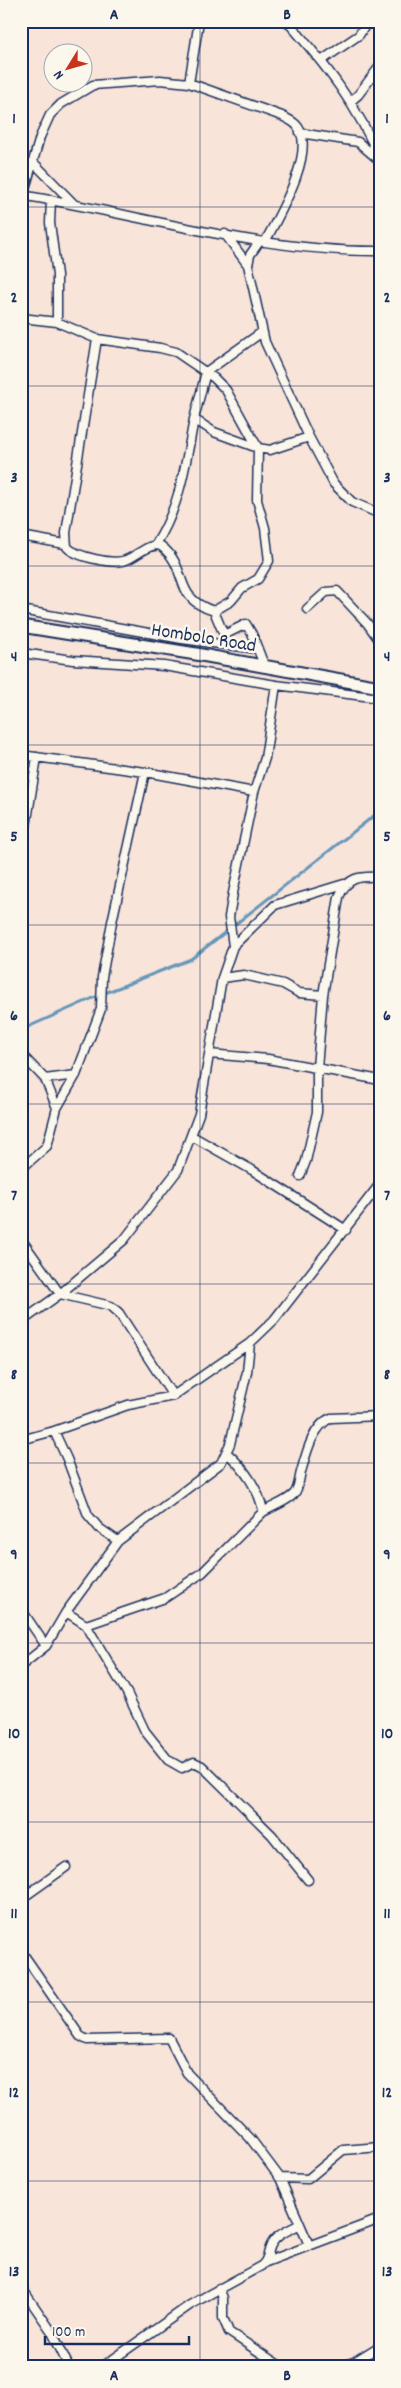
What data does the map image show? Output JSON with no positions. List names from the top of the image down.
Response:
{
  "streets": {
    "street": ["Hombolo Road"]
  },
  "scale_bar": "100 m",
  "north": "bottom left",
  "grid": {
    "columns": ["A", "B"],
    "rows": [
      "1",
      "2",
      "3",
      "4",
      "5",
      "6",
      "7",
      "8",
      "9",
      "10",
      "11",
      "12",
      "13"
    ]
  }
}
